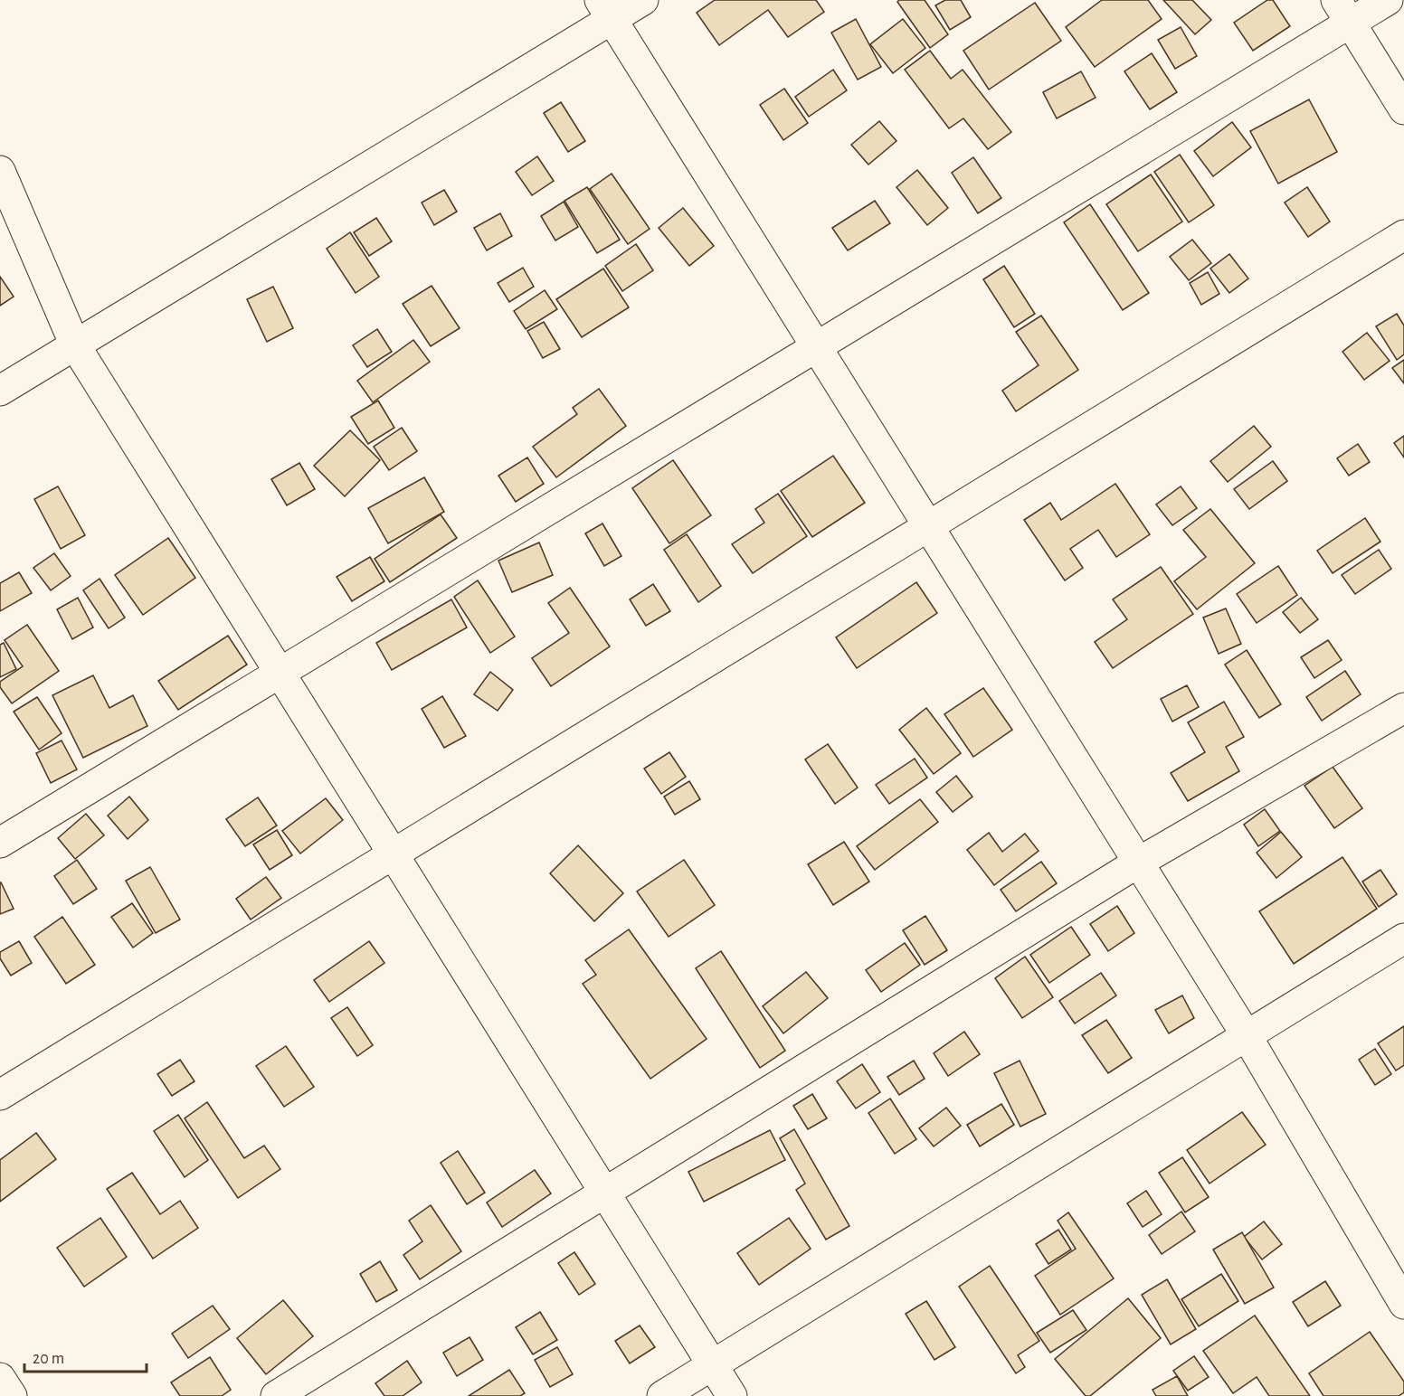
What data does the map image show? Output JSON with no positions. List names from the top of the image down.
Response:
{
  "scale_bar": "20 m"
}
